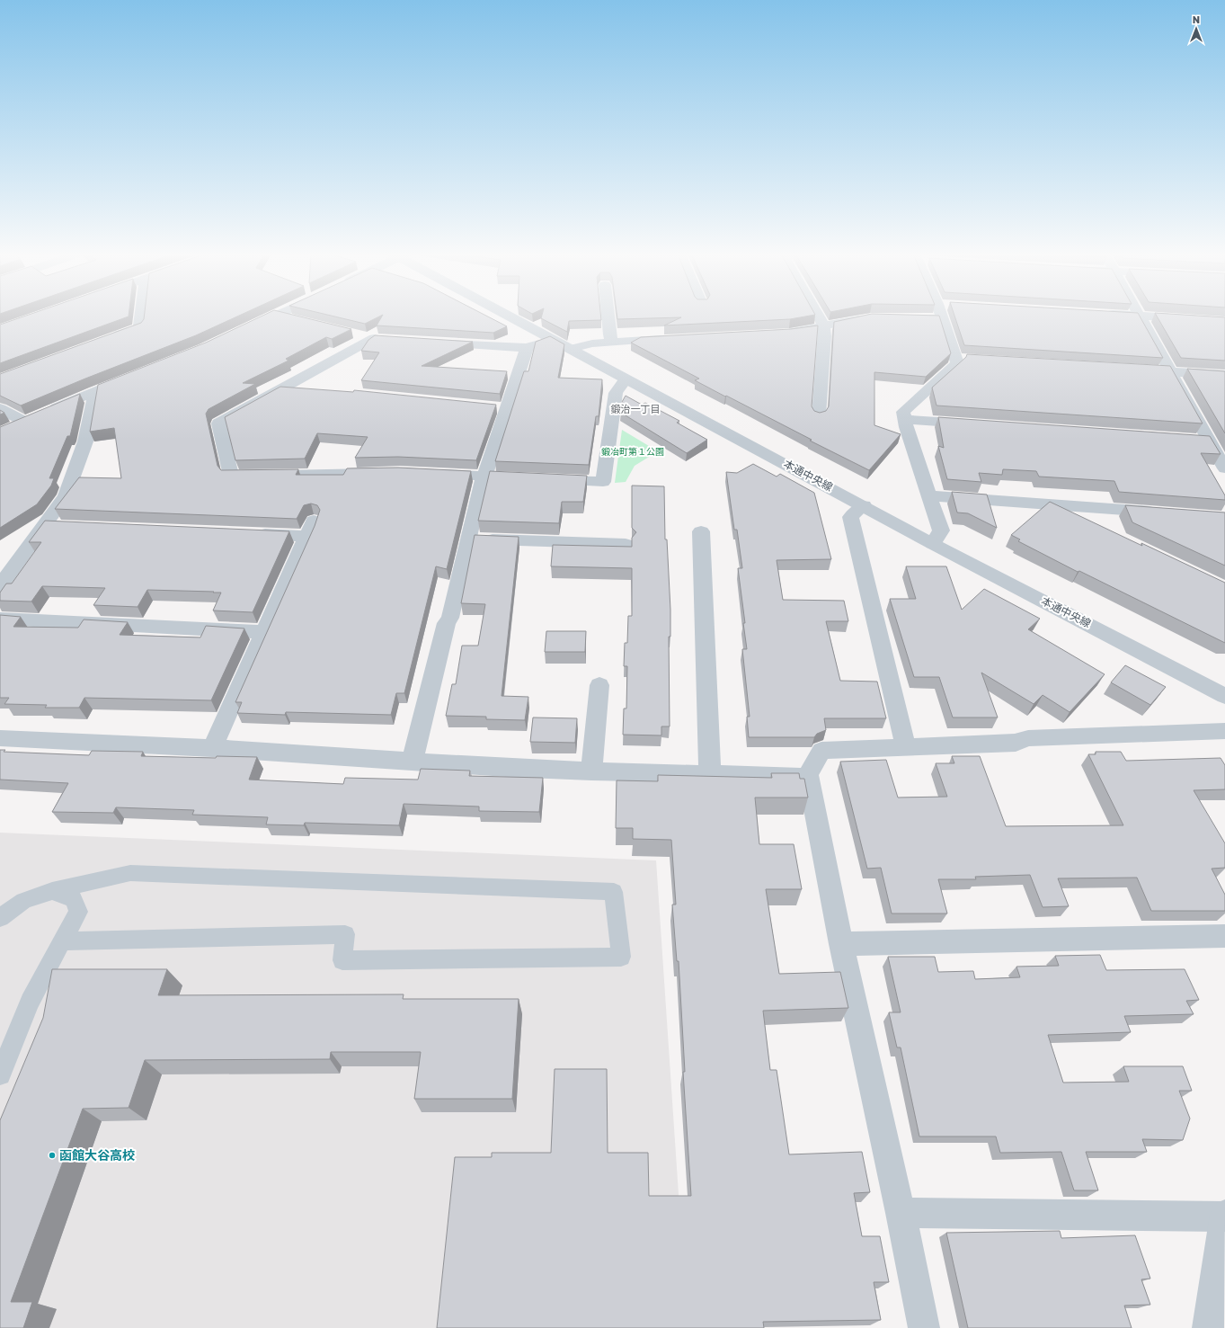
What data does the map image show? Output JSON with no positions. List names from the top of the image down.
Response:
{
  "streets": {
    "street": ["本通中央線"]
  },
  "districts": ["鍛治一丁目"],
  "parks": ["鍛冶町第１公園"],
  "places": ["函館大谷高校"],
  "north": "top"
}
